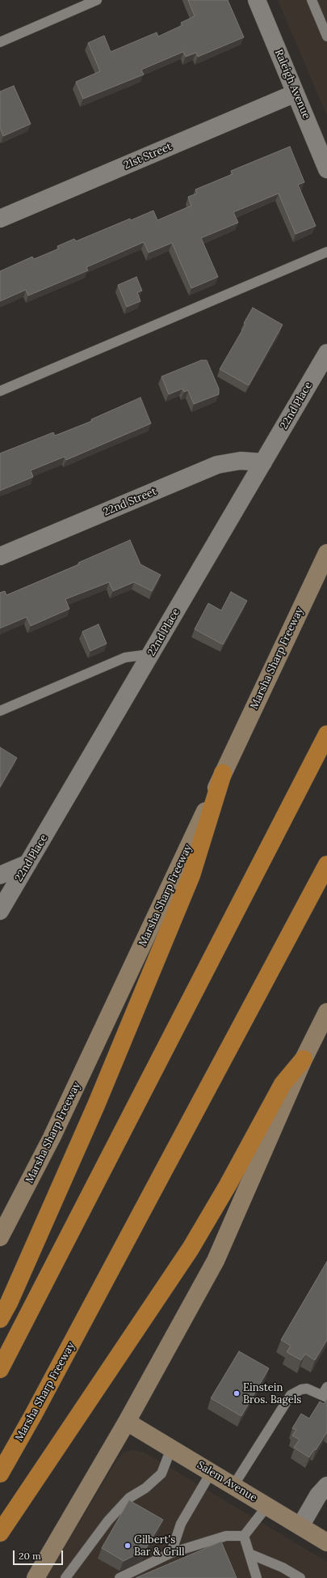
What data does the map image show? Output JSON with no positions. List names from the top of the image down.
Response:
{
  "streets": {
    "highway": ["Marsha Sharp Freeway"],
    "main road": ["Salem Avenue"],
    "street": [
      "Raleigh Avenue",
      "21st Street",
      "22nd Place",
      "22nd Street"
    ]
  },
  "crossings": [
    ["Raleigh Avenue", "21st Street"],
    ["22nd Place", "22nd Street"]
  ],
  "places": ["Einstein Bros. Bagels", "Gilbert's Bar & Grill"],
  "scale_bar": "20 m"
}
